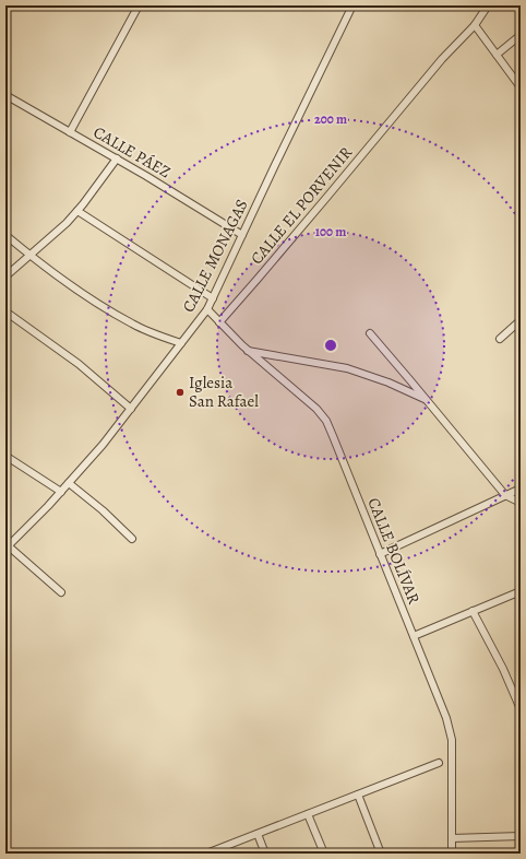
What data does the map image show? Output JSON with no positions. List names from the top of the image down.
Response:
{
  "streets": {
    "street": [
      "CALLE PÁEZ",
      "CALLE EL PORVENIR",
      "CALLE MONAGAS",
      "CALLE BOLÍVAR"
    ]
  },
  "crossings": [
    ["CALLE PÁEZ", "CALLE MONAGAS"],
    ["CALLE EL PORVENIR", "CALLE BOLÍVAR"],
    ["CALLE MONAGAS", "CALLE BOLÍVAR"]
  ],
  "places": ["Iglesia San Rafael"],
  "rings": ["200 m", "100 m"]
}
